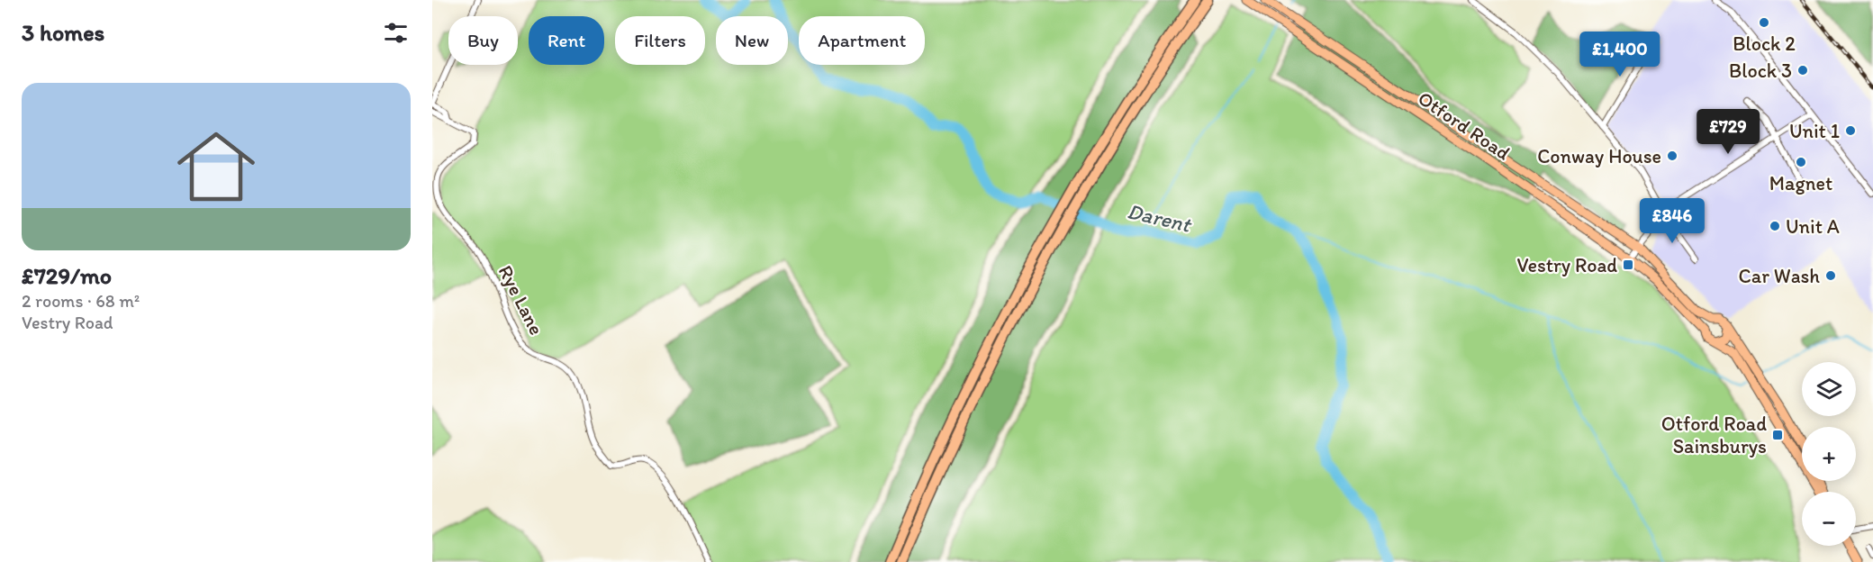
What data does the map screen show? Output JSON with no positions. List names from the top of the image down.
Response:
{
  "streets": {
    "main road": ["Otford Road"],
    "street": ["Rye Lane"]
  },
  "water": ["Darent"],
  "places": {
    "other": [
      "Block 2",
      "Block 3",
      "Unit 1",
      "Conway House",
      "Magnet",
      "Unit A",
      "Car Wash"
    ],
    "transit": ["Vestry Road", "Otford Road Sainsburys"]
  },
  "page": {
    "heading": "3 homes",
    "chip": [
      "Buy",
      "Rent",
      "Filters",
      "New",
      "Apartment"
    ],
    "price": ["£1,400", "£729", "£846"],
    "list": [
      {
        "name": "£729/mo",
        "note": "2 rooms · 68 m² · Vestry Road"
      }
    ],
    "map_buttons": ["+", "−"]
  }
}
